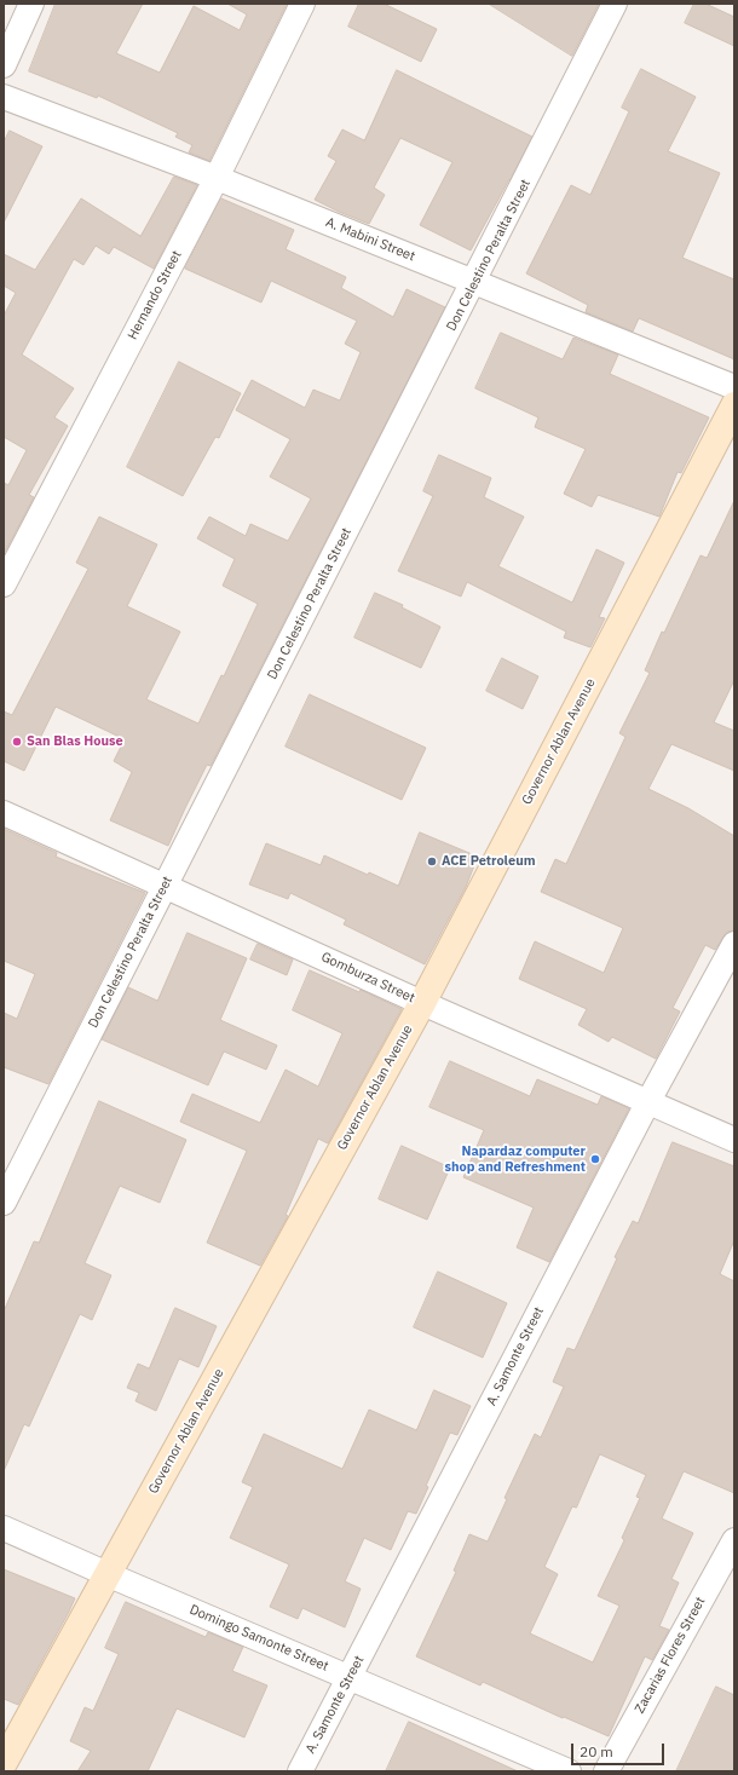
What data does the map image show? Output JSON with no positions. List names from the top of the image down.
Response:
{
  "streets": {
    "main road": ["Governor Ablan Avenue"],
    "street": [
      "A. Mabini Street",
      "Don Celestino Peralta Street",
      "Hernando Street",
      "Gomburza Street",
      "A. Samonte Street",
      "Domingo Samonte Street",
      "Zacarias Flores Street"
    ]
  },
  "crossings": [
    ["A. Mabini Street", "Don Celestino Peralta Street"],
    ["A. Mabini Street", "Hernando Street"],
    ["Don Celestino Peralta Street", "Gomburza Street"],
    ["Governor Ablan Avenue", "Gomburza Street"],
    ["Governor Ablan Avenue", "Domingo Samonte Street"],
    ["Gomburza Street", "A. Samonte Street"],
    ["A. Samonte Street", "Domingo Samonte Street"]
  ],
  "places": ["San Blas House", "ACE Petroleum", "Napardaz computer shop and Refreshment"],
  "scale_bar": "20 m"
}
